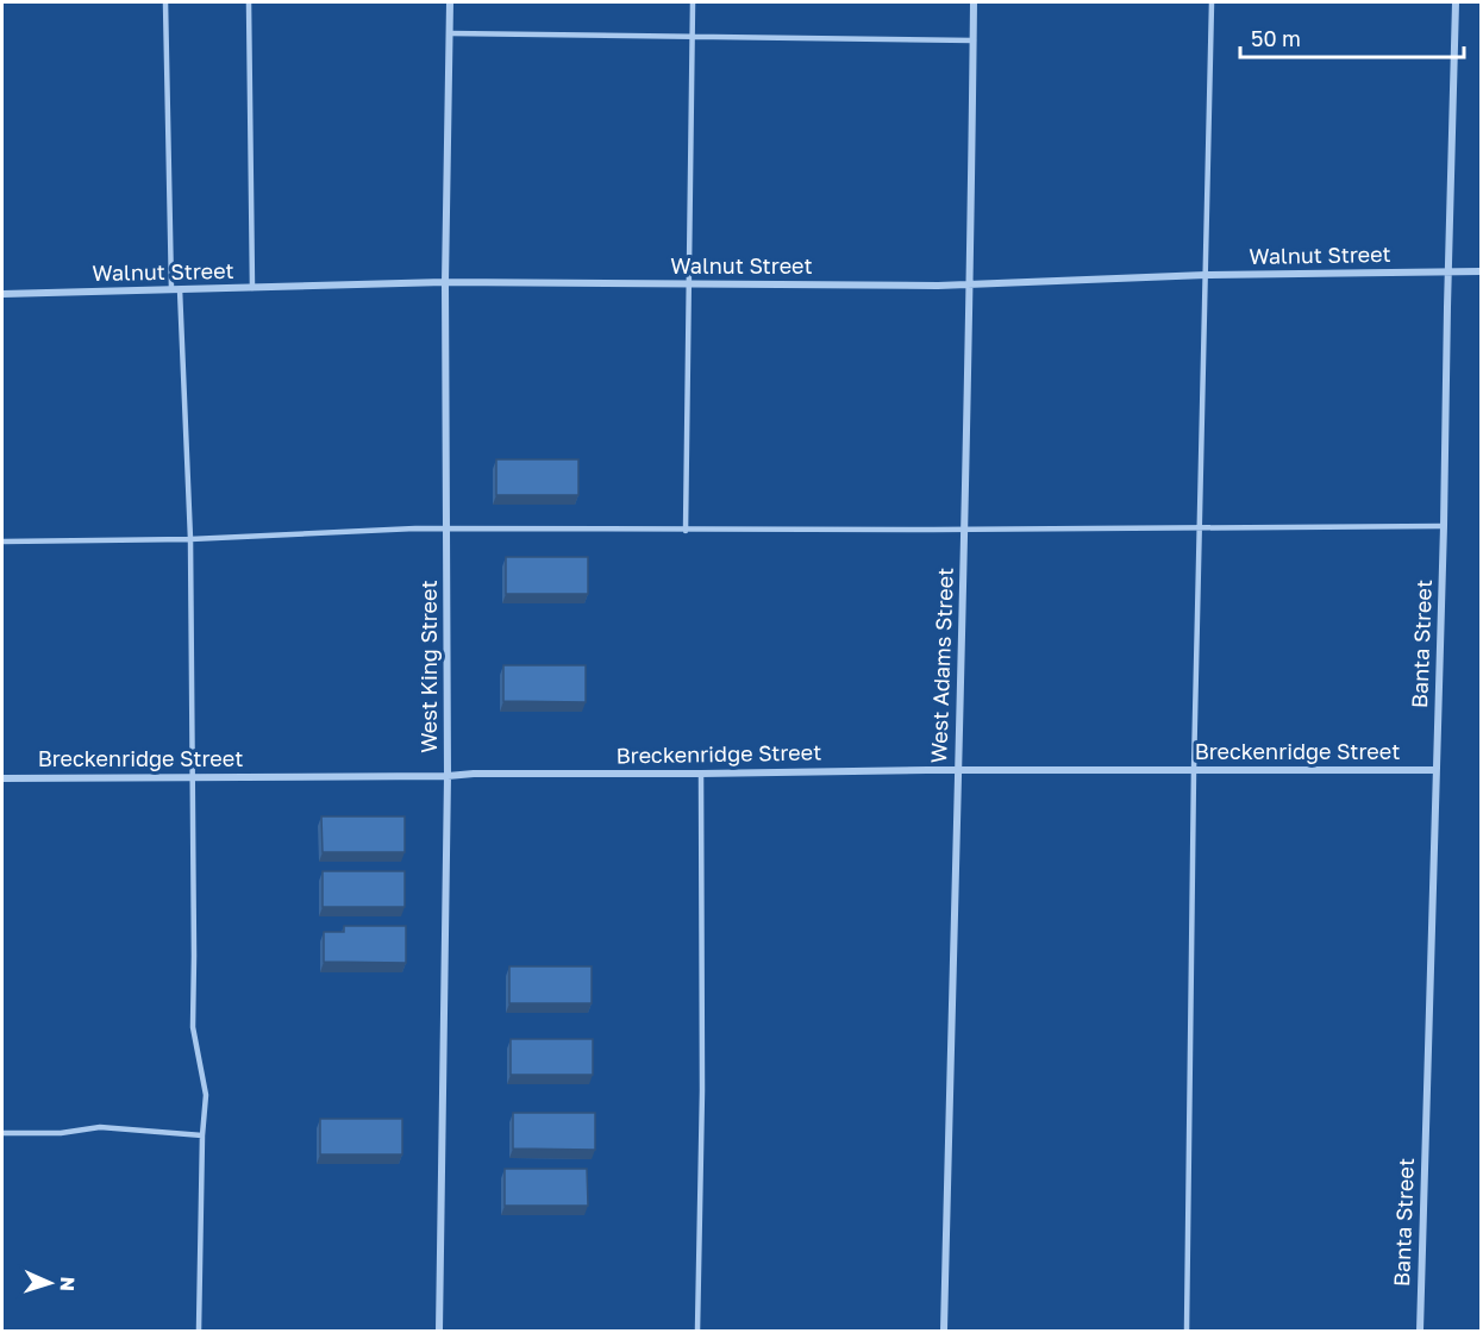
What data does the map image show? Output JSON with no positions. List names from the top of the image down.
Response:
{
  "streets": {
    "street": [
      "Walnut Street",
      "Banta Street",
      "West Adams Street",
      "West King Street",
      "Breckenridge Street"
    ]
  },
  "crossings": [
    ["Walnut Street", "Banta Street"],
    ["Walnut Street", "West Adams Street"],
    ["Walnut Street", "West King Street"],
    ["Banta Street", "Breckenridge Street"],
    ["West Adams Street", "Breckenridge Street"],
    ["West King Street", "Breckenridge Street"]
  ],
  "scale_bar": "50 m",
  "north": "right"
}
